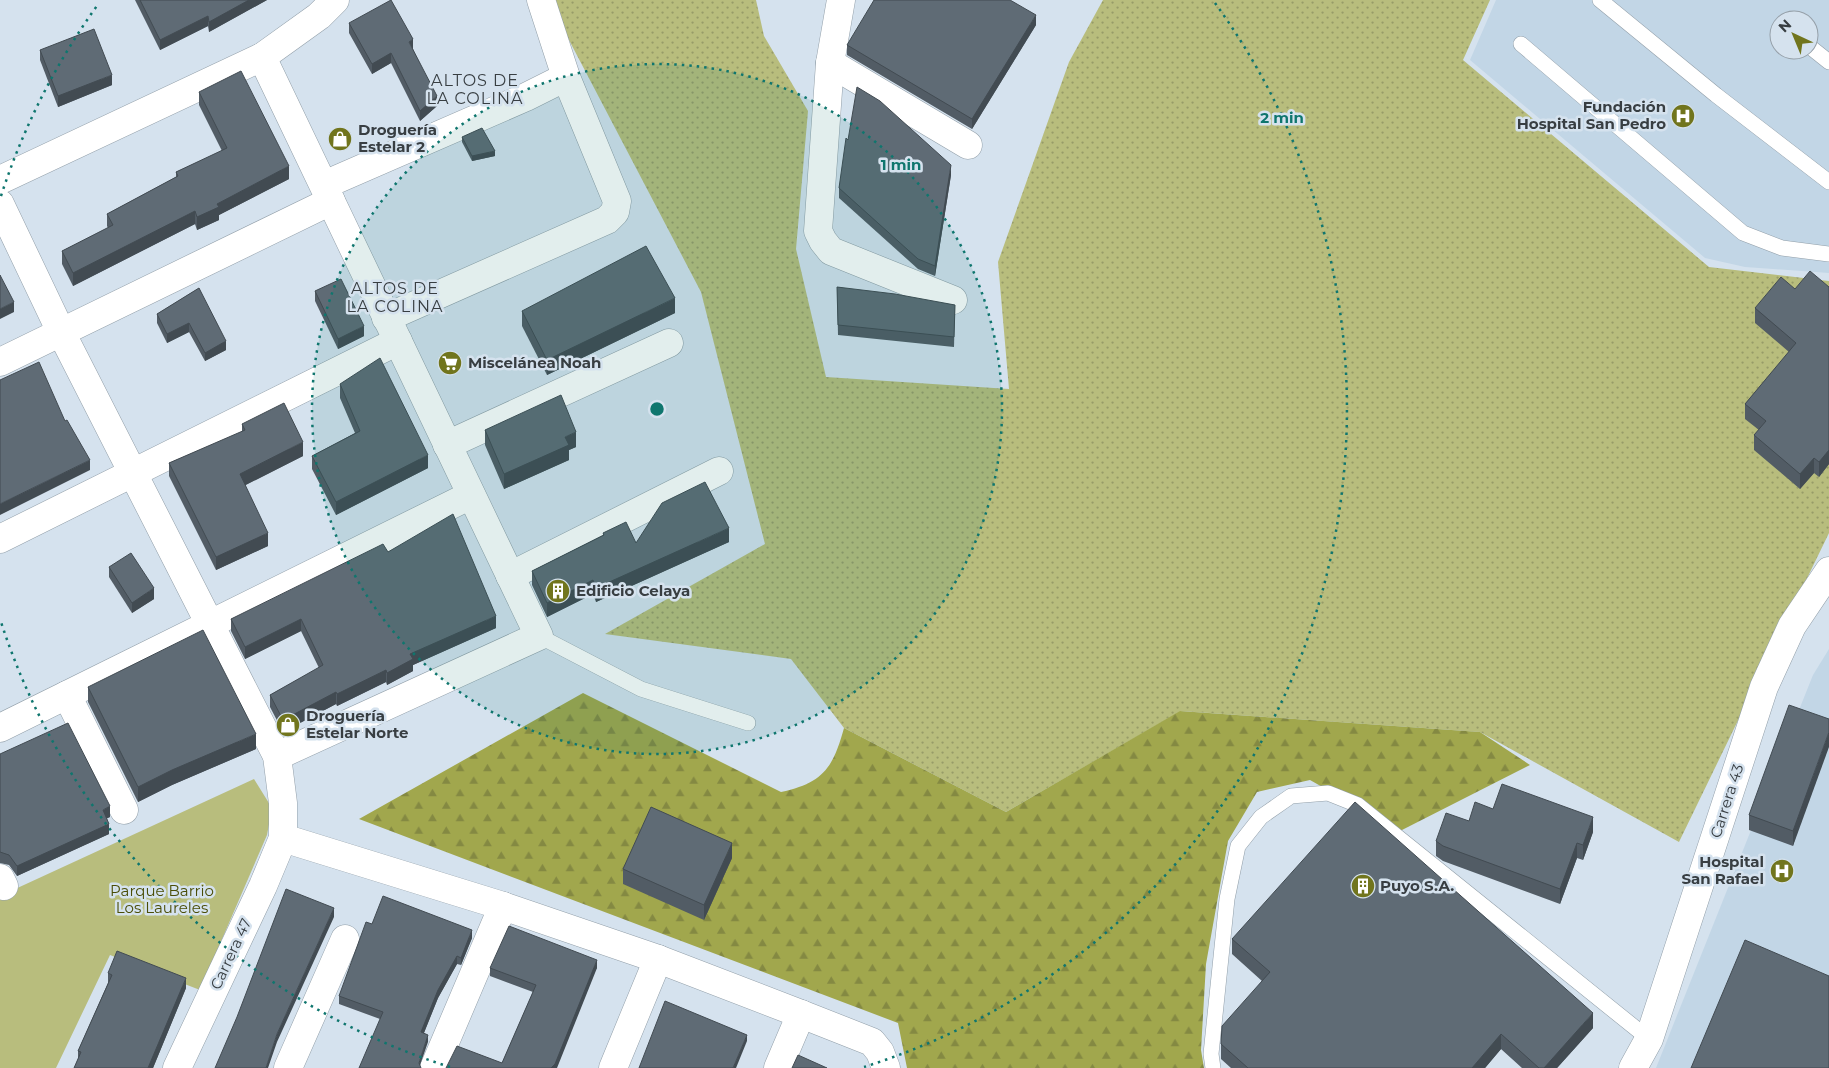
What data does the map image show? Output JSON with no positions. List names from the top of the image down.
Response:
{
  "streets": {
    "street": ["Carrera 43", "Carrera 47"]
  },
  "districts": ["ALTOS DE LA COLINA", "ALTOS DE LA COLINA"],
  "parks": ["Parque Barrio Los Laureles"],
  "places": {
    "hospital": ["Fundación Hospital San Pedro", "Hospital San Rafael"],
    "shop": ["Droguería Estelar 2", "Droguería Estelar Norte"],
    "supermarket": ["Miscelánea Noah"],
    "building": ["Edificio Celaya", "Puyo S.A."]
  },
  "north": "top left",
  "rings": ["2 min", "1 min"]
}
